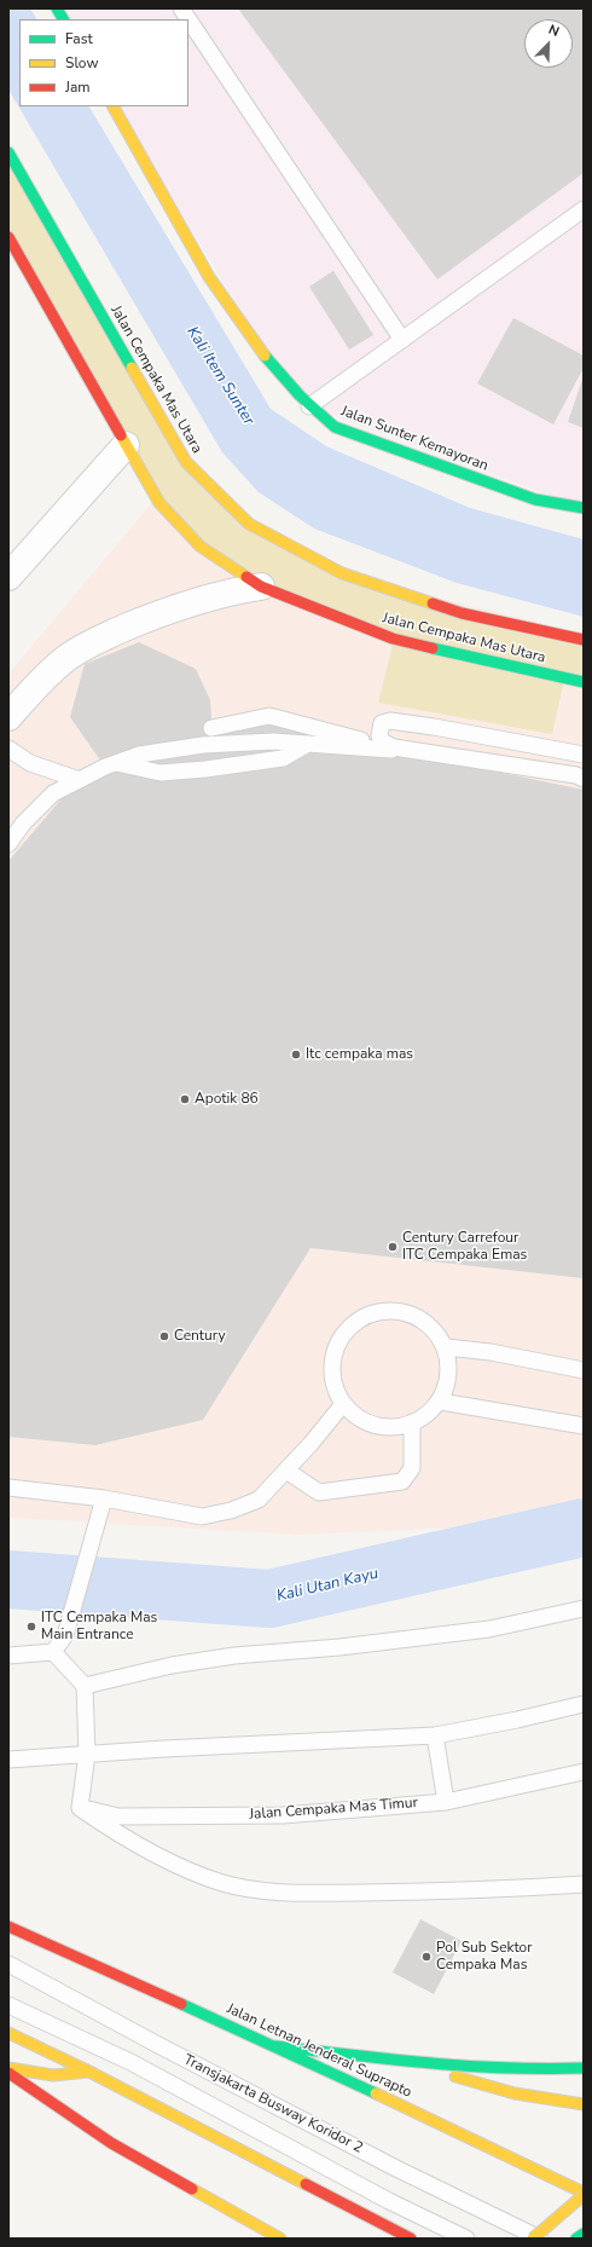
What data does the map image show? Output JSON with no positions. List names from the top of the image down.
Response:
{
  "streets": {
    "main road": ["Jalan Cempaka Mas Utara", "Jalan Sunter Kemayoran", "Jalan Letnan Jenderal Suprapto"],
    "lane": ["Jalan Cempaka Mas Timur", "Transjakarta Busway Koridor 2"]
  },
  "water": ["Kali Item Sunter", "Kali Utan Kayu"],
  "places": [
    "Itc cempaka mas",
    "Apotik 86",
    "Century Carrefour ITC Cempaka Emas",
    "Century",
    "ITC Cempaka Mas Main Entrance",
    "Pol Sub Sektor Cempaka Mas"
  ],
  "legend": ["Fast", "Slow", "Jam"],
  "north": "top right"
}
